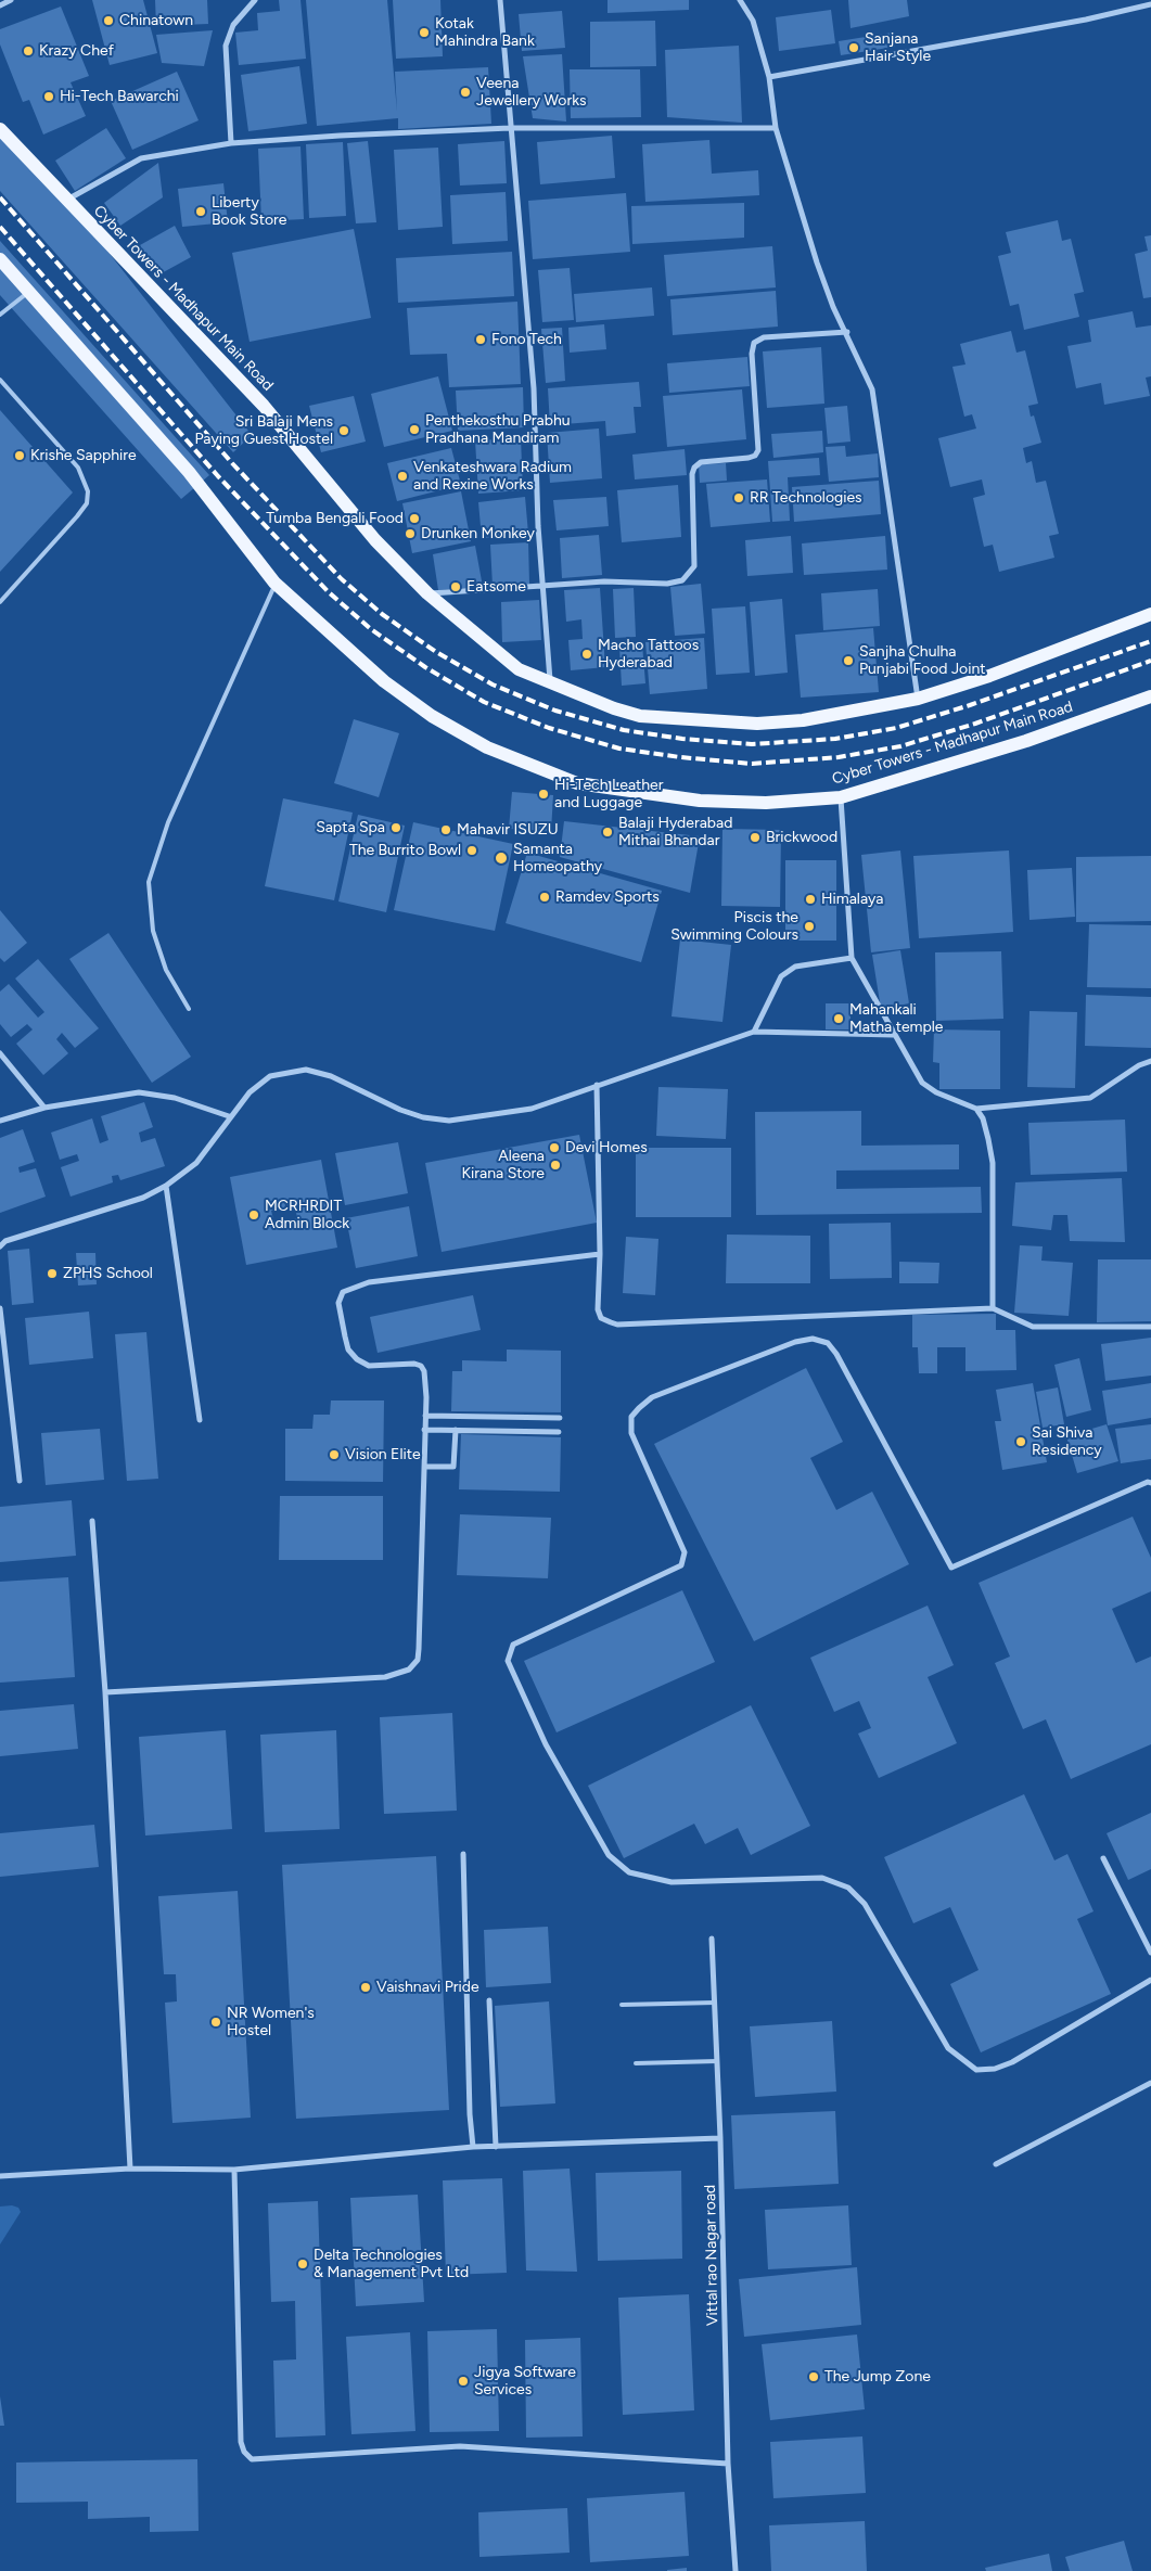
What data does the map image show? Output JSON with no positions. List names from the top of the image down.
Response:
{
  "streets": {
    "main road": ["Cyber Towers - Madhapur Main Road"],
    "street": ["Vittal rao Nagar road"]
  },
  "places": [
    "Chinatown",
    "Kotak Mahindra Bank",
    "Sanjana Hair Style",
    "Krazy Chef",
    "Veena Jewellery Works",
    "Hi-Tech Bawarchi",
    "Liberty Book Store",
    "Fono Tech",
    "Penthekosthu Prabhu Pradhana Mandiram",
    "Sri Balaji Mens Paying Guest Hostel",
    "Krishe Sapphire",
    "Venkateshwara Radium and Rexine Works",
    "RR Technologies",
    "Tumba Bengali Food",
    "Drunken Monkey",
    "Eatsome",
    "Macho Tattoos Hyderabad",
    "Sanjha Chulha Punjabi Food Joint",
    "Hi-Tech Leather and Luggage",
    "Sapta Spa",
    "Mahavir ISUZU",
    "Balaji Hyderabad Mithai Bhandar",
    "Brickwood",
    "The Burrito Bowl",
    "Samanta Homeopathy",
    "Ramdev Sports",
    "Himalaya",
    "Piscis the Swimming Colours",
    "Mahankali Matha temple",
    "Devi Homes",
    "Aleena Kirana Store",
    "MCRHRDIT Admin Block",
    "ZPHS School",
    "Sai Shiva Residency",
    "Vision Elite",
    "Vaishnavi Pride",
    "NR Women's Hostel",
    "Delta Technologies & Management Pvt Ltd",
    "The Jump Zone",
    "Jigya Software Services"
  ]
}
